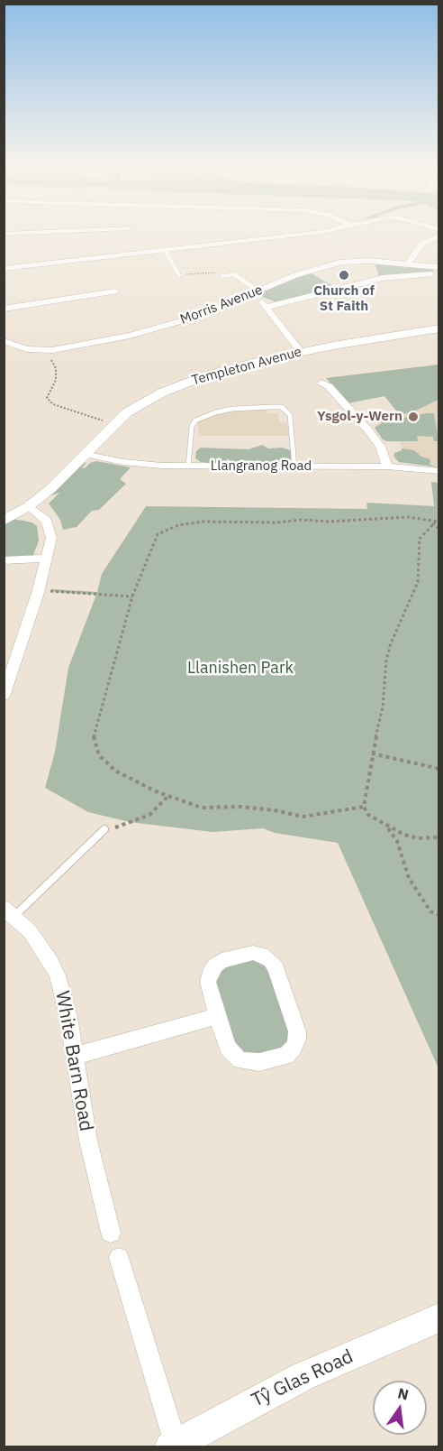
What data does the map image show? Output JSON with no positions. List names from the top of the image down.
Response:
{
  "streets": {
    "main road": ["Tŷ Glas Road"],
    "street": [
      "Morris Avenue",
      "Templeton Avenue",
      "Llangranog Road",
      "White Barn Road"
    ]
  },
  "crossings": [
    ["Templeton Avenue", "Llangranog Road"]
  ],
  "parks": ["Llanishen Park"],
  "places": ["Church of St Faith", "Ysgol-y-Wern"],
  "north": "top"
}
